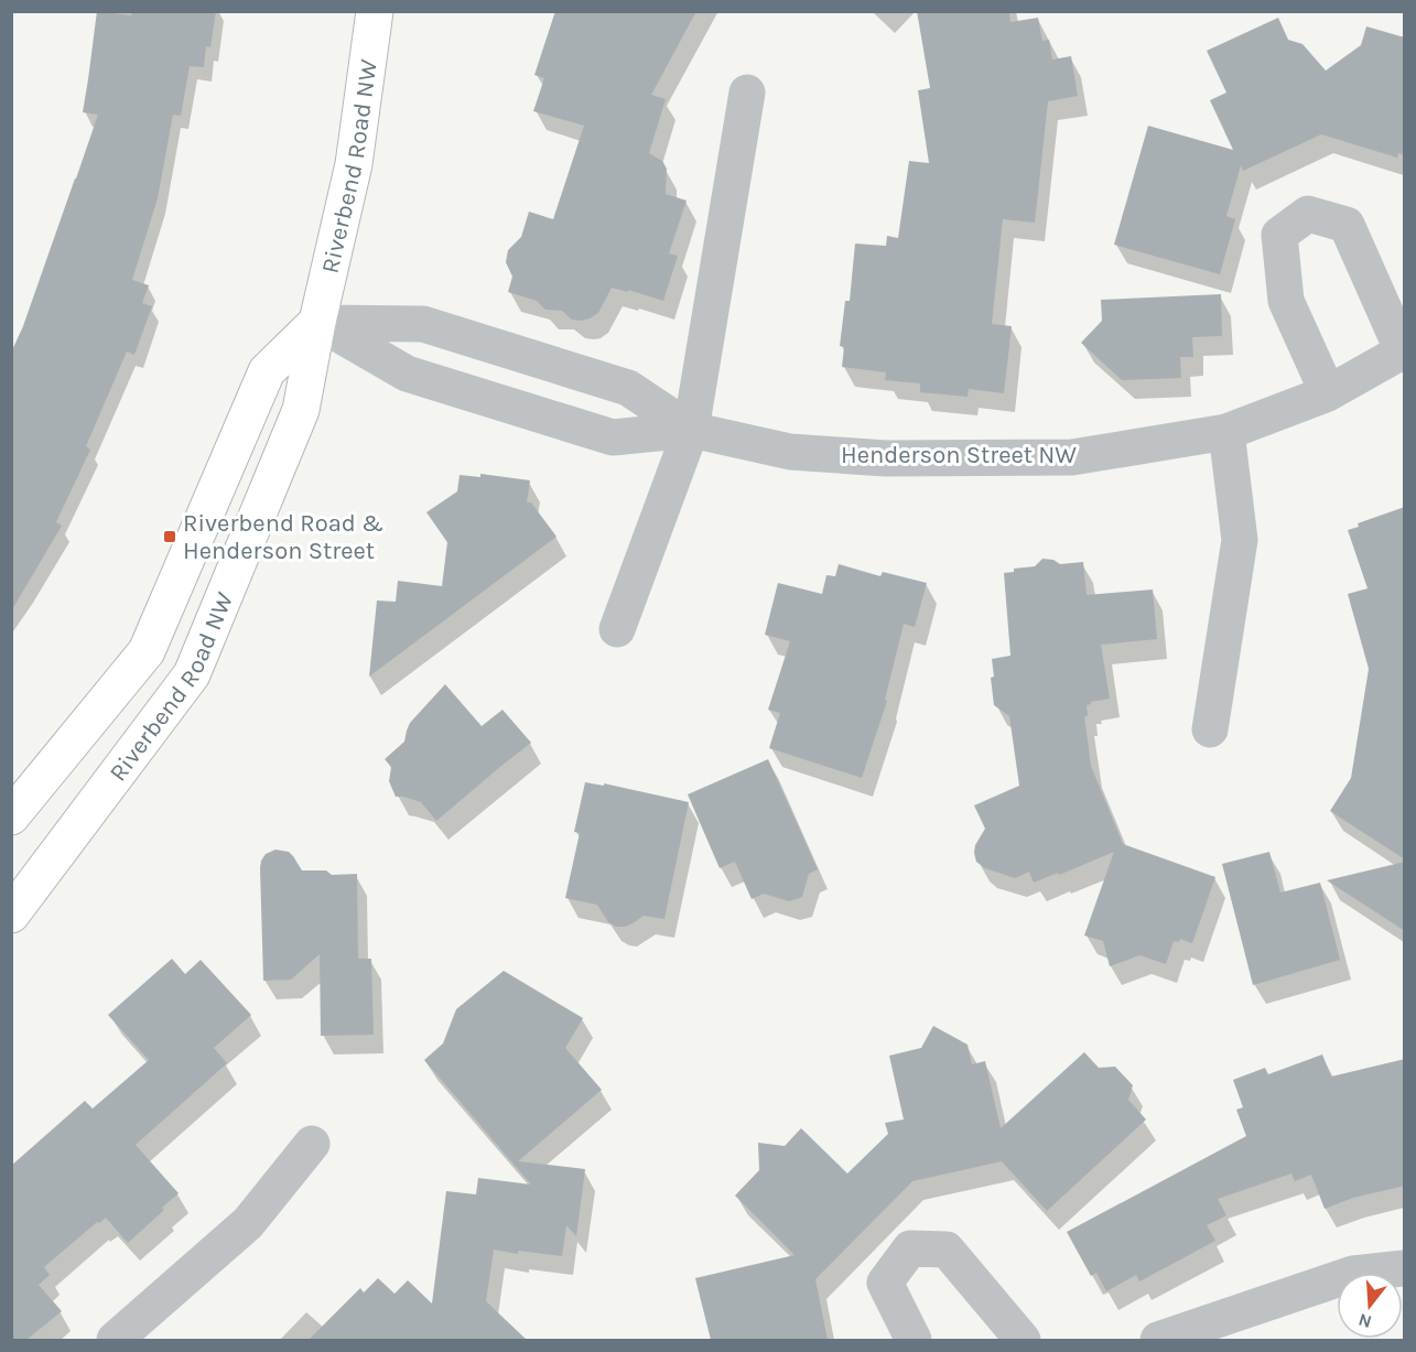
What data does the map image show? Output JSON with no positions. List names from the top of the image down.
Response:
{
  "streets": {
    "main road": ["Riverbend Road NW"],
    "street": ["Henderson Street NW"]
  },
  "crossings": [
    ["Riverbend Road NW", "Henderson Street NW"]
  ],
  "places": {
    "transit": ["Riverbend Road & Henderson Street"]
  },
  "north": "bottom"
}
